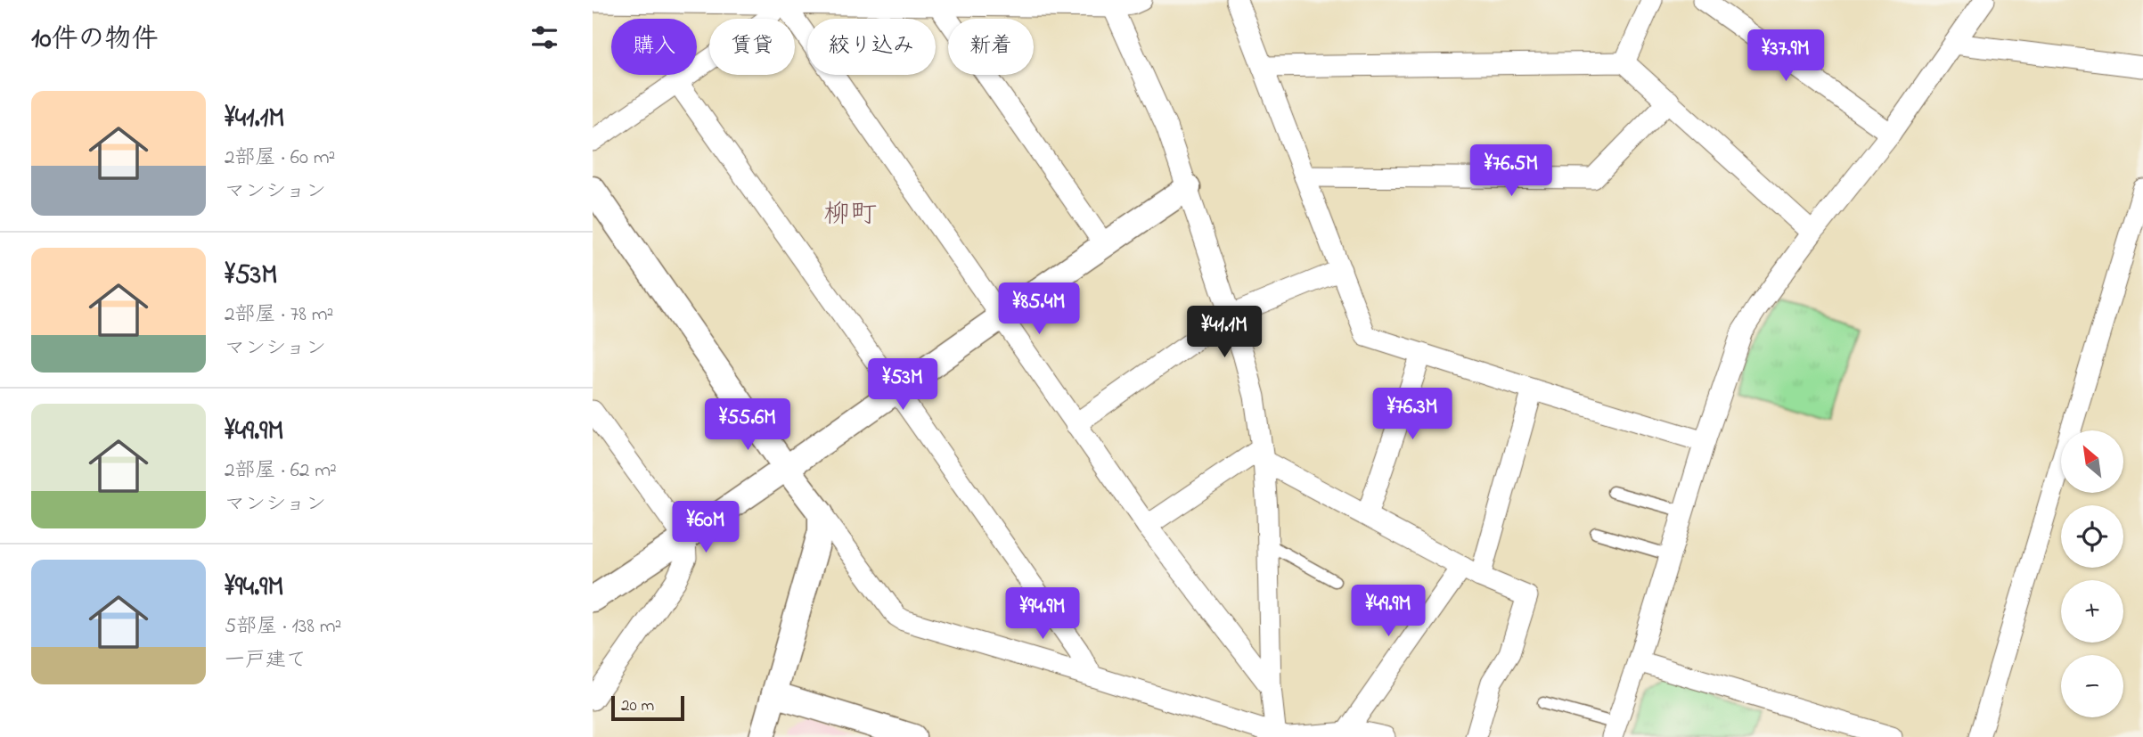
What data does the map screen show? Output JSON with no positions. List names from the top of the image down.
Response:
{
  "districts": ["柳町"],
  "scale_bar": "20 m",
  "north": "top left",
  "page": {
    "heading": "10件の物件",
    "chip": [
      "購入",
      "賃貸",
      "絞り込み",
      "新着"
    ],
    "price": [
      "¥37.9M",
      "¥76.5M",
      "¥85.4M",
      "¥41.1M",
      "¥53M",
      "¥76.3M",
      "¥55.6M",
      "¥60M",
      "¥49.9M",
      "¥94.9M"
    ],
    "list": [
      {
        "name": "¥41.1M",
        "note": "2部屋 · 60 m² · マンション"
      },
      {
        "name": "¥53M",
        "note": "2部屋 · 78 m² · マンション"
      },
      {
        "name": "¥49.9M",
        "note": "2部屋 · 62 m² · マンション"
      },
      {
        "name": "¥94.9M",
        "note": "5部屋 · 138 m² · 一戸建て"
      }
    ],
    "map_buttons": ["+", "−"],
    "scale": "20 m"
  }
}
